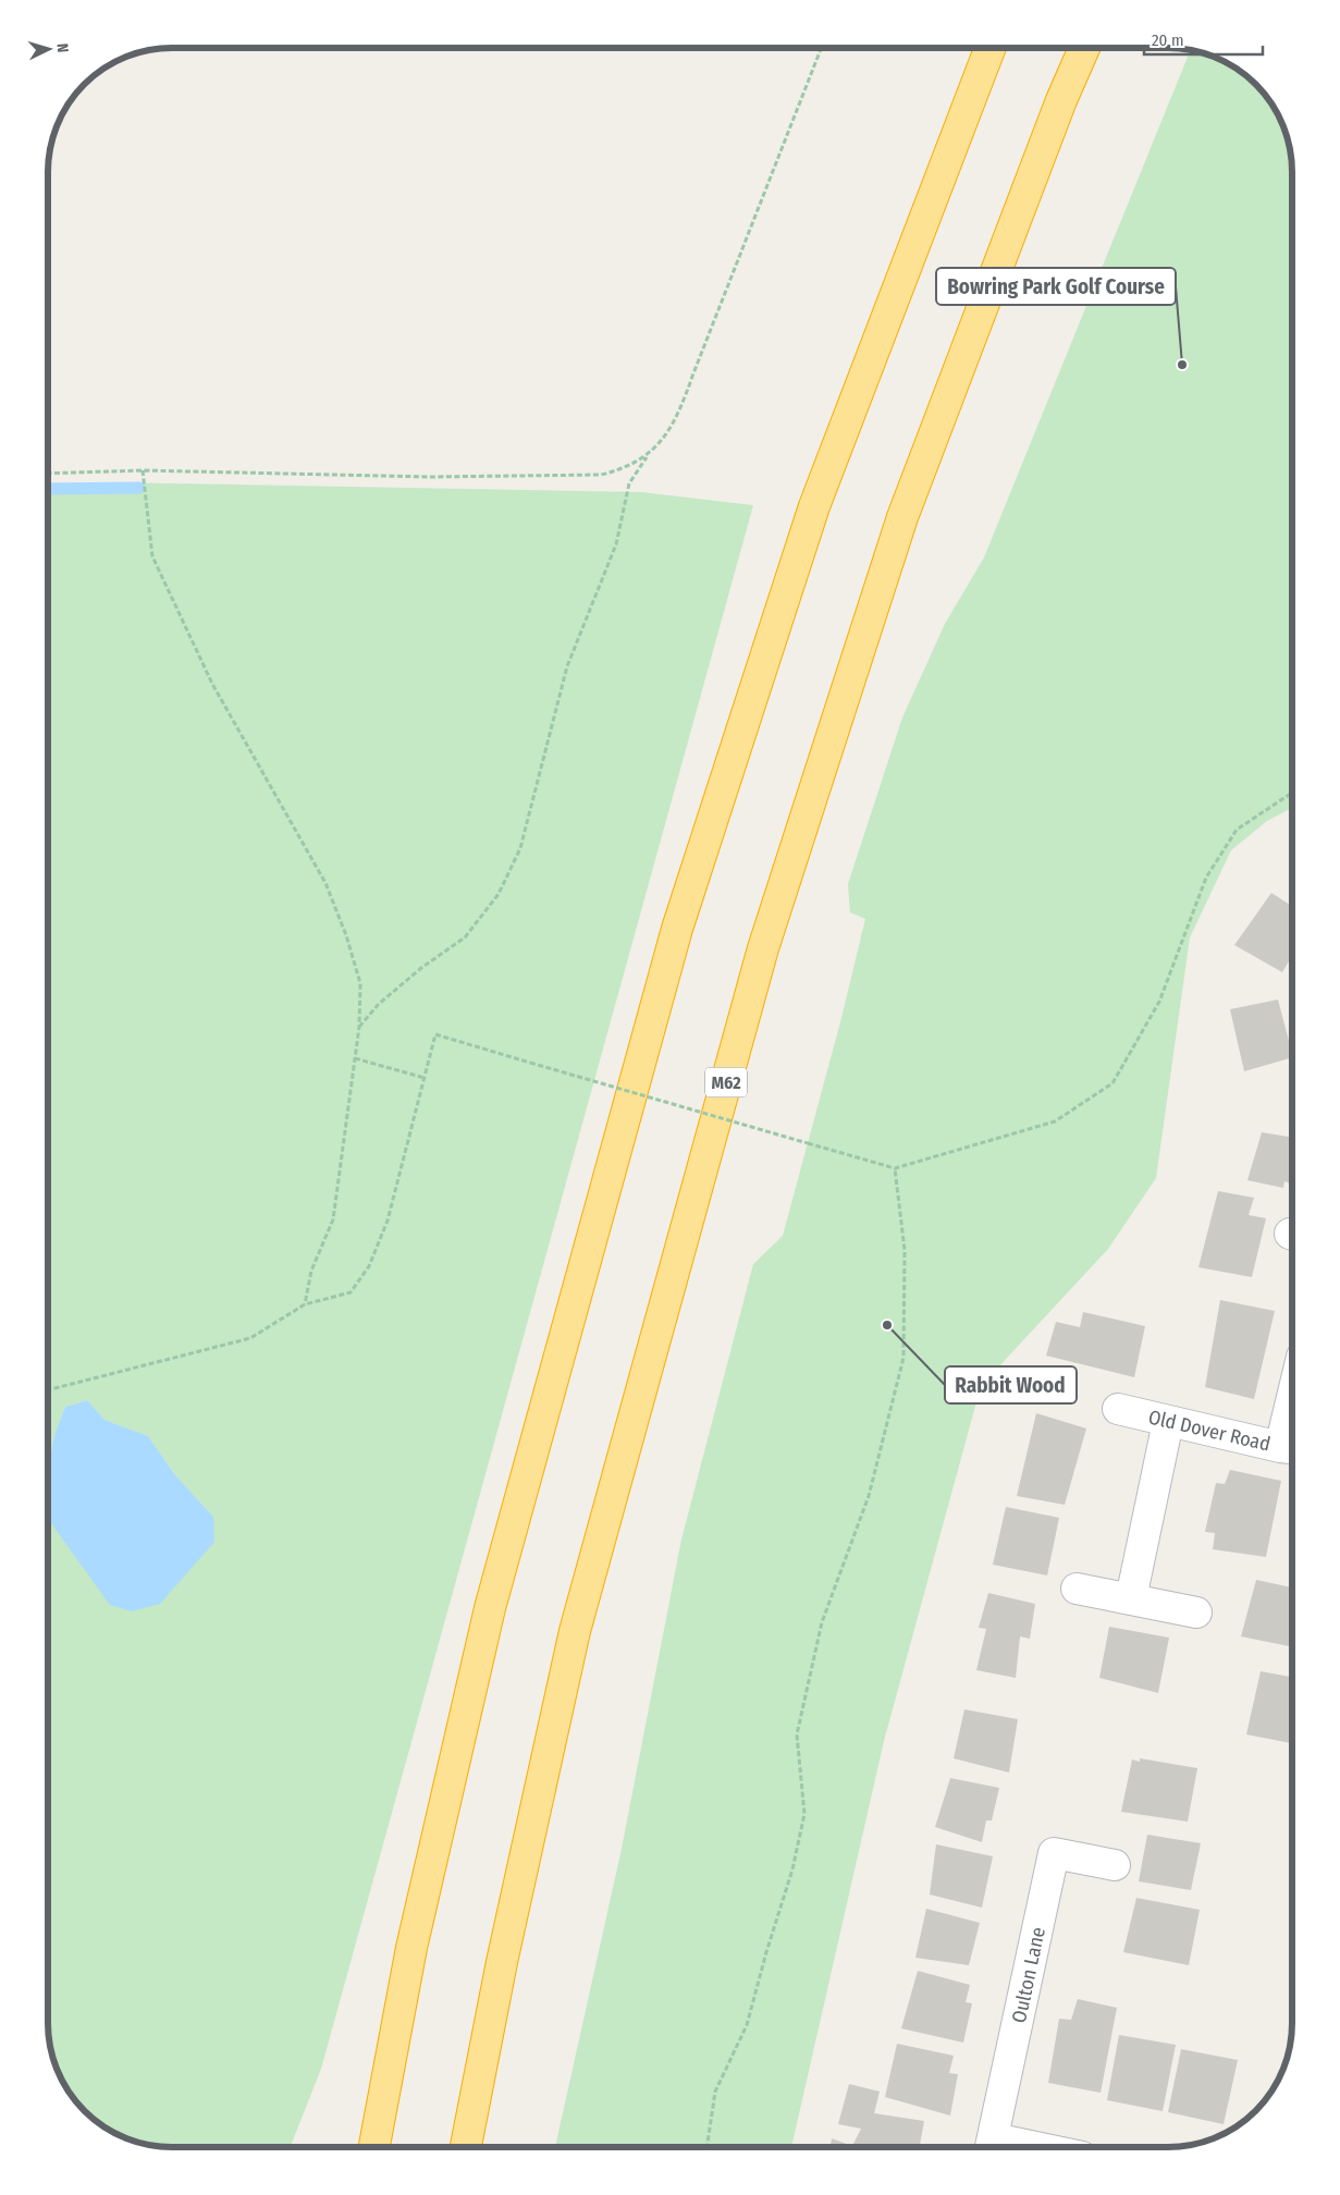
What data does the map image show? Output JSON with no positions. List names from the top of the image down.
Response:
{
  "streets": {
    "highway": ["M62"],
    "street": ["Old Dover Road", "Oulton Lane"]
  },
  "places": ["Bowring Park Golf Course", "Rabbit Wood"],
  "scale_bar": "20 m",
  "north": "right"
}
